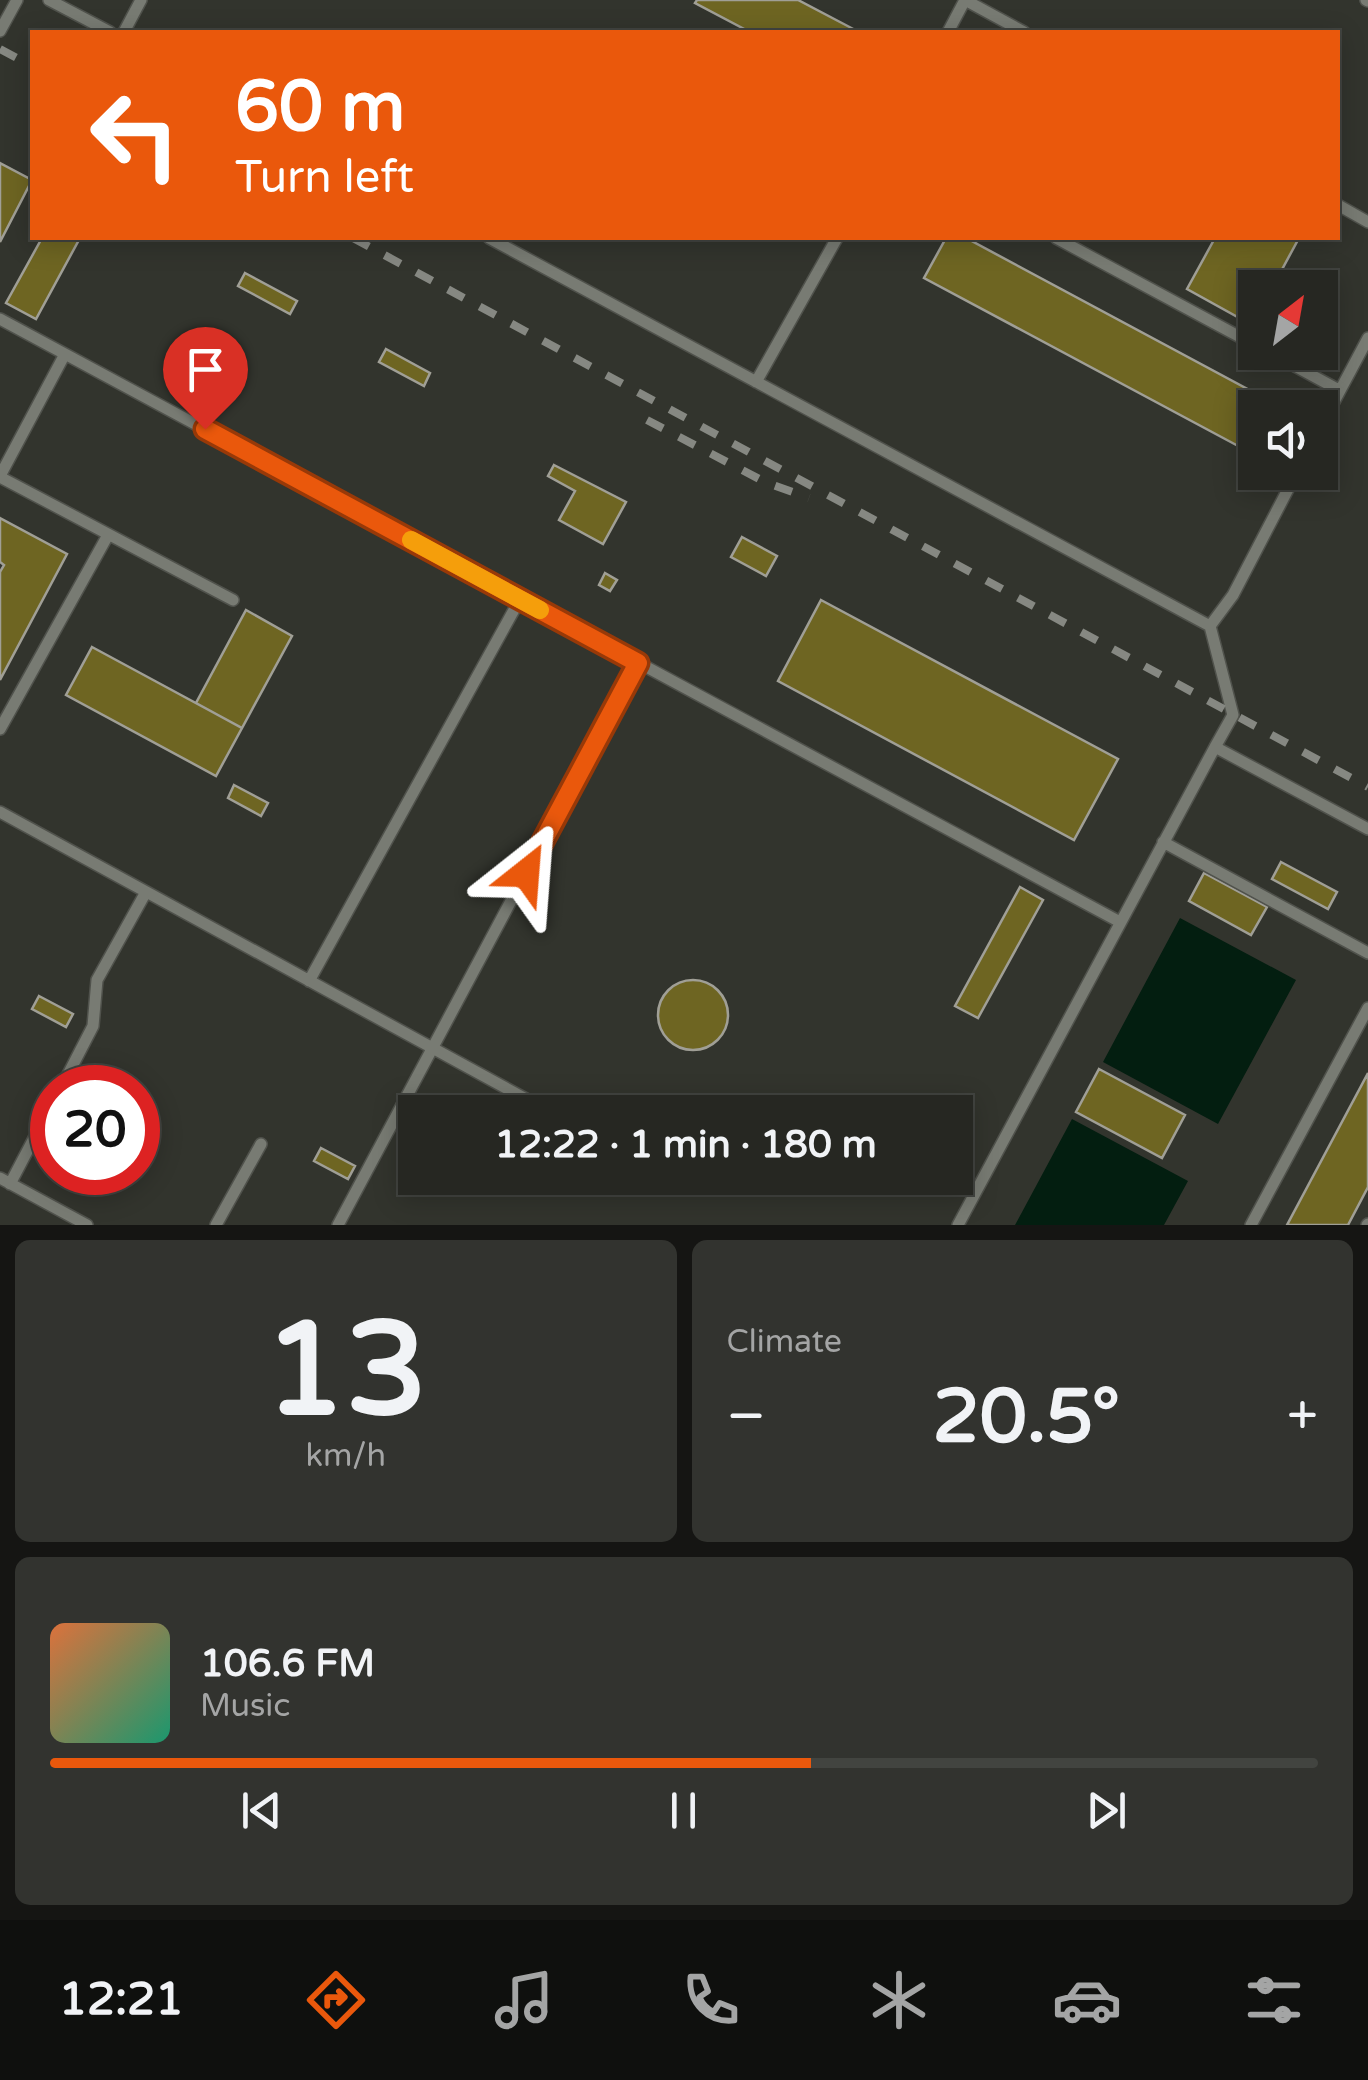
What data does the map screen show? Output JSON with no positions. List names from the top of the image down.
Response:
{
  "north": "top right",
  "page": {
    "turn": ["60 m", "Turn left"],
    "limit": "20",
    "trip": "12:22 · 1 min · 180 m",
    "tile": [
      ["13", "km/h"],
      "Climate"
    ],
    "heat": ["−", "20.5°", "+"],
    "song": ["106.6 FM", "Music"],
    "tabs": "12:21"
  }
}
